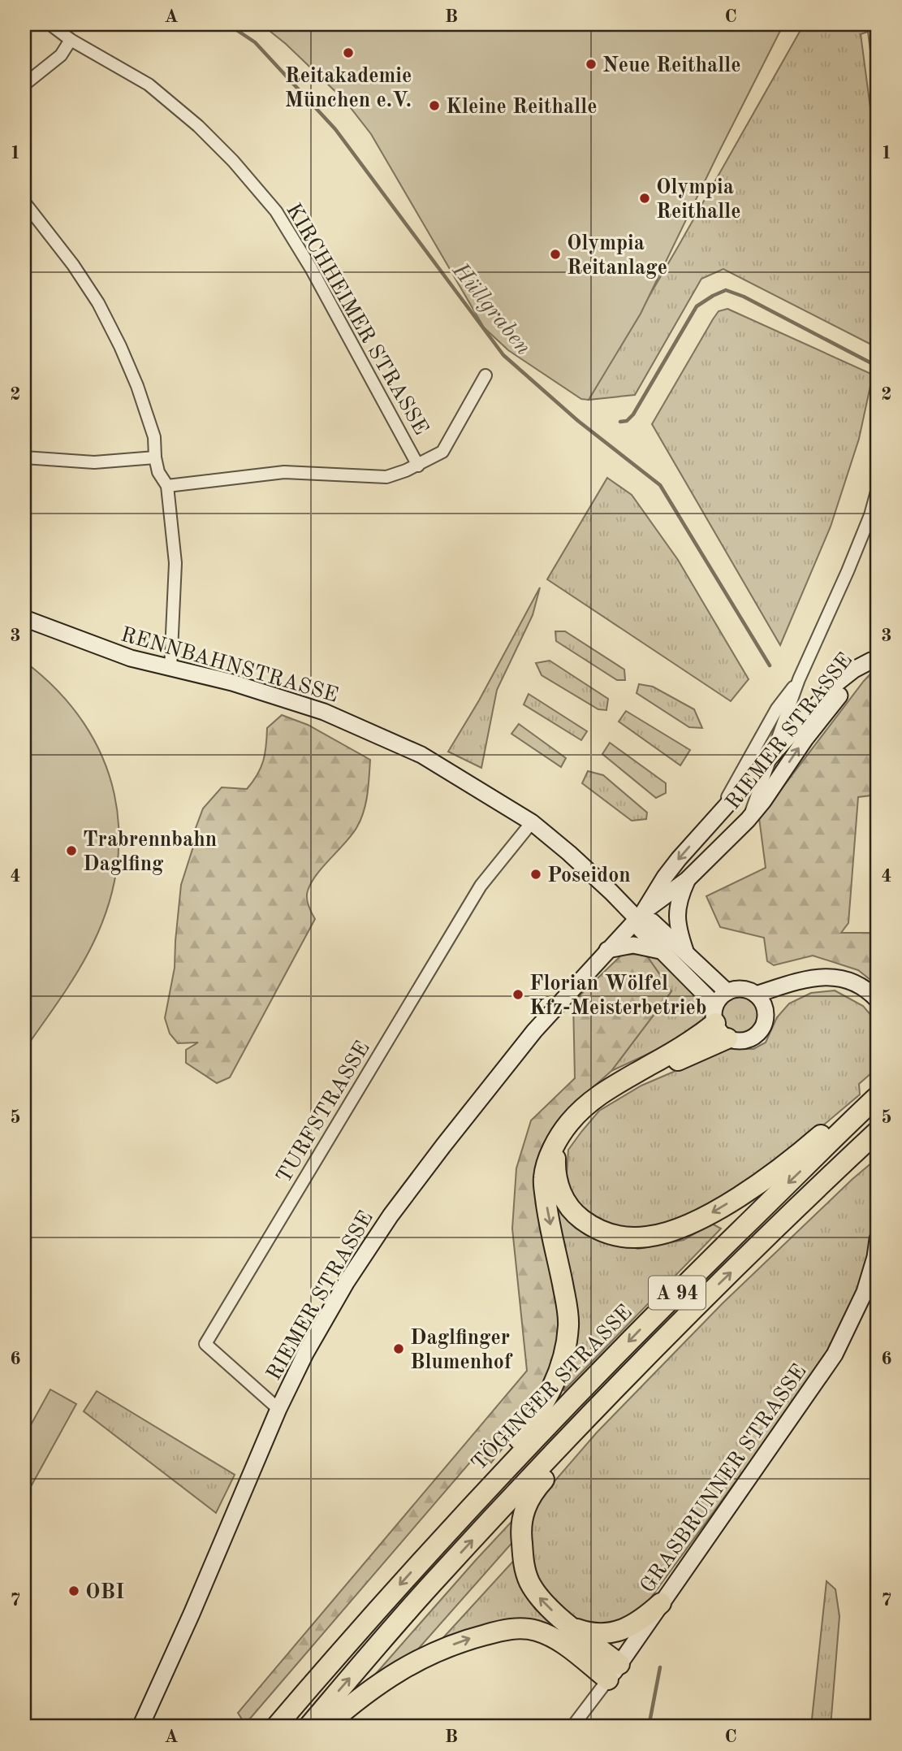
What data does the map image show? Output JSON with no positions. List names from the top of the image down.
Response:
{
  "streets": {
    "highway": ["A 94", "TÖGINGER STRASSE"],
    "street": [
      "KIRCHHEIMER STRASSE",
      "RENNBAHNSTRASSE",
      "RIEMER STRASSE",
      "TURFSTRASSE",
      "GRASBRUNNER STRASSE"
    ]
  },
  "crossings": [
    ["RENNBAHNSTRASSE", "RIEMER STRASSE"],
    ["RENNBAHNSTRASSE", "TURFSTRASSE"],
    ["RIEMER STRASSE", "TURFSTRASSE"]
  ],
  "water": ["Hüllgraben"],
  "places": [
    "Reitakademie München e.V.",
    "Neue Reithalle",
    "Kleine Reithalle",
    "Olympia Reithalle",
    "Olympia Reitanlage",
    "Trabrennbahn Daglfing",
    "Poseidon",
    "Florian Wölfel Kfz-Meisterbetrieb",
    "Daglfinger Blumenhof",
    "OBI"
  ],
  "grid": {
    "columns": ["A", "B", "C"],
    "rows": [
      "1",
      "2",
      "3",
      "4",
      "5",
      "6",
      "7"
    ]
  }
}
